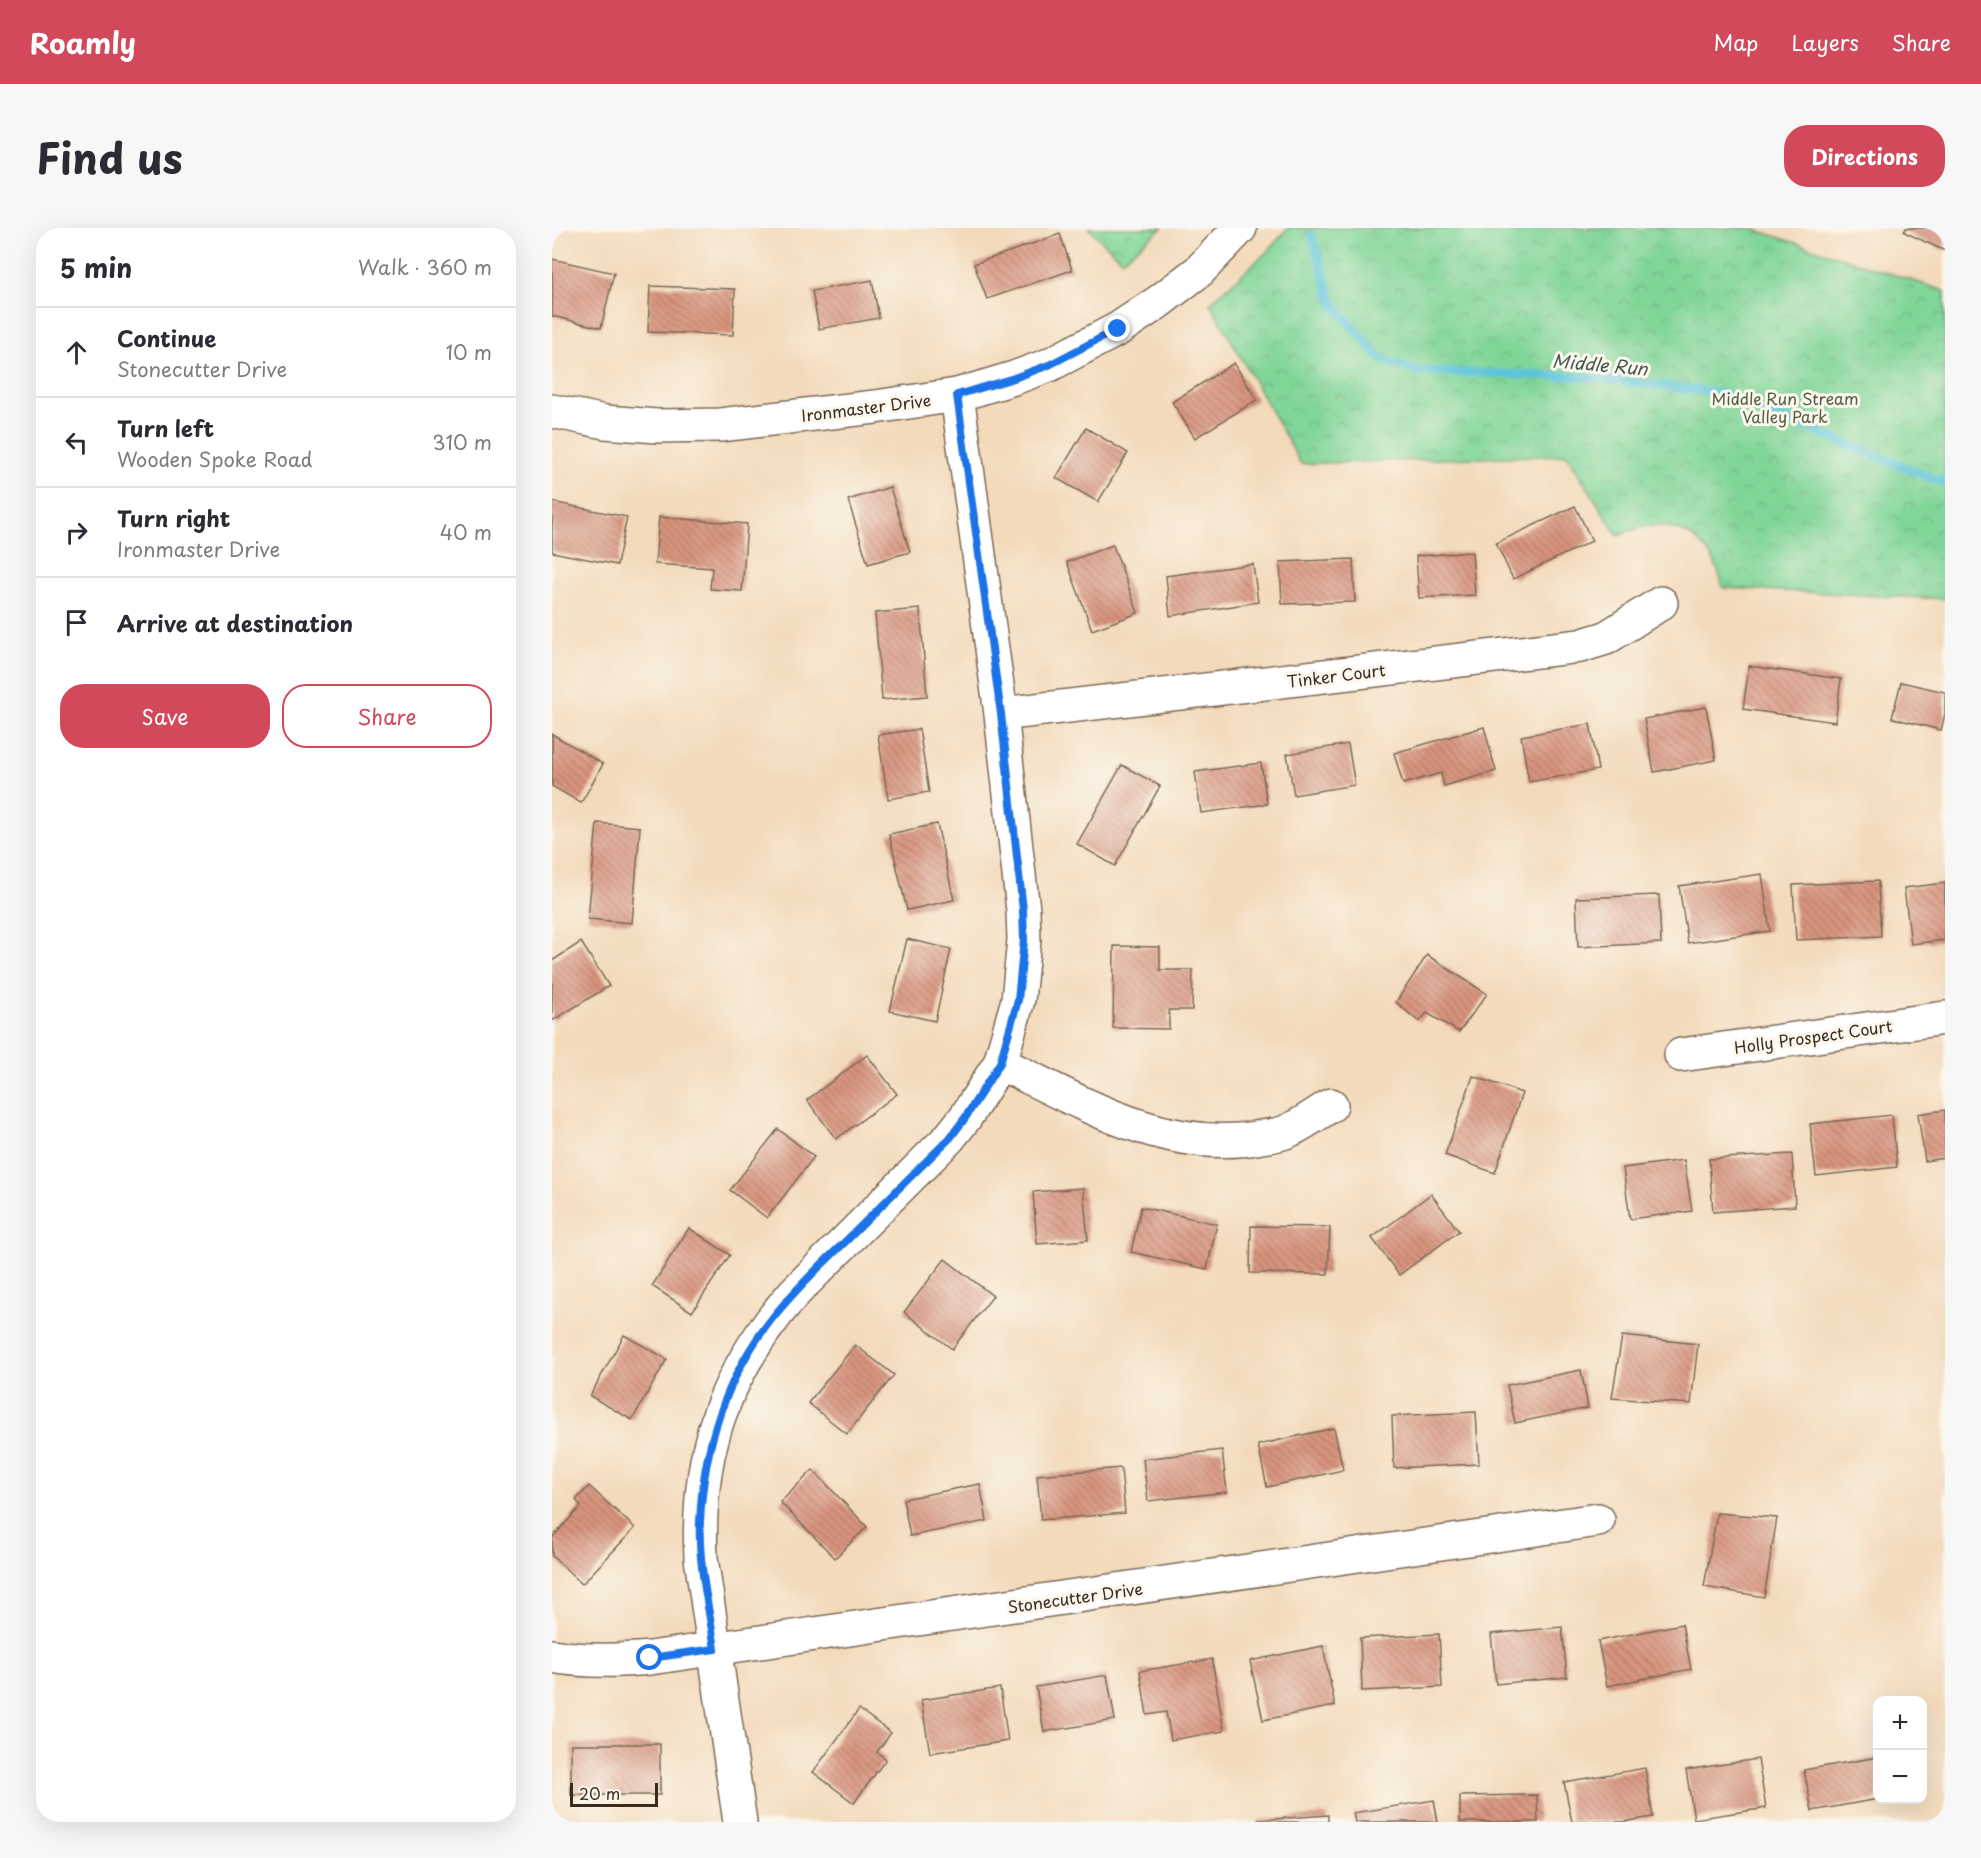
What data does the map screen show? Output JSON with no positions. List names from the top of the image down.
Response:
{
  "streets": {
    "street": [
      "Ironmaster Drive",
      "Tinker Court",
      "Holly Prospect Court",
      "Stonecutter Drive"
    ]
  },
  "water": ["Middle Run"],
  "parks": ["Middle Run Stream Valley Park"],
  "scale_bar": "20 m",
  "page": {
    "header": "Roamly",
    "nav": ["Map", "Layers", "Share"],
    "title": "Find us",
    "buttons": [
      "Directions",
      ["Save", "Share"]
    ],
    "heading": ["5 min", "Walk · 360 m"],
    "list": [
      ["Continue", "Stonecutter Drive", "10 m"],
      ["Turn left", "Wooden Spoke Road", "310 m"],
      ["Turn right", "Ironmaster Drive", "40 m"],
      "Arrive at destination"
    ],
    "map_buttons": ["+", "−"],
    "scale": "20 m"
  }
}
